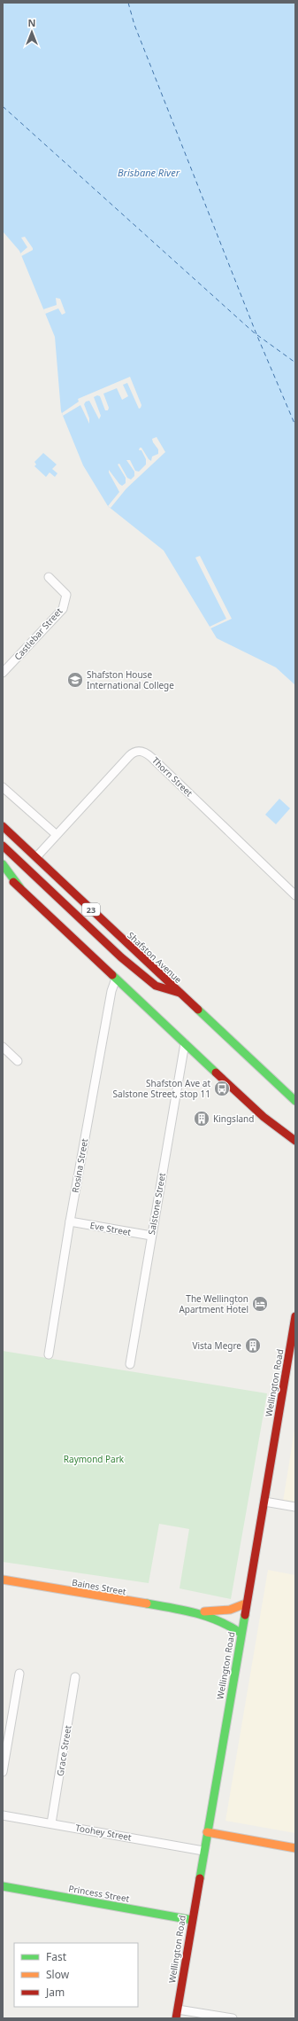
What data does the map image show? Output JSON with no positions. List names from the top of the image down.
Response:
{
  "streets": {
    "main road": [
      "23",
      "Shafston Avenue",
      "Wellington Road",
      "Baines Street",
      "Princess Street"
    ],
    "street": [
      "Castlebar Street",
      "Thorn Street",
      "Rosina Street",
      "Salstone Street",
      "Eve Street",
      "Grace Street",
      "Toohey Street"
    ]
  },
  "crossings": [
    ["Thorn Street", "Shafston Avenue"],
    ["Rosina Street", "Eve Street"],
    ["Salstone Street", "Eve Street"],
    ["Wellington Road", "Baines Street"],
    ["Wellington Road", "Toohey Street"],
    ["Wellington Road", "Princess Street"],
    ["Grace Street", "Toohey Street"]
  ],
  "water": ["Brisbane River"],
  "parks": ["Raymond Park"],
  "places": {
    "school or university": ["Shafston House International College"],
    "bus stop": ["Shafston Ave at Salstone Street, stop 11"],
    "building": ["Kingsland", "Vista Megre"],
    "hotel": ["The Wellington Apartment Hotel"]
  },
  "legend": ["Fast", "Slow", "Jam"],
  "north": "top"
}
